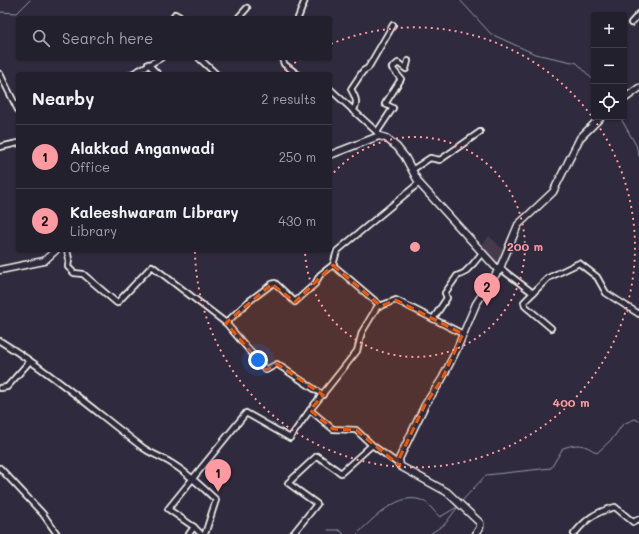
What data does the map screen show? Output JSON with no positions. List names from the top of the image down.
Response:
{
  "page": {
    "map_buttons": ["+", "−"],
    "search": "Search here",
    "heading": ["Nearby", "2 results"],
    "list": [
      {
        "mark": "1",
        "name": "Alakkad Anganwadi",
        "note": "Office",
        "value": "250 m"
      },
      {
        "mark": "2",
        "name": "Kaleeshwaram Library",
        "note": "Library",
        "value": "430 m"
      }
    ],
    "pins": ["2", "1"]
  },
  "rings": ["200 m", "400 m"]
}
